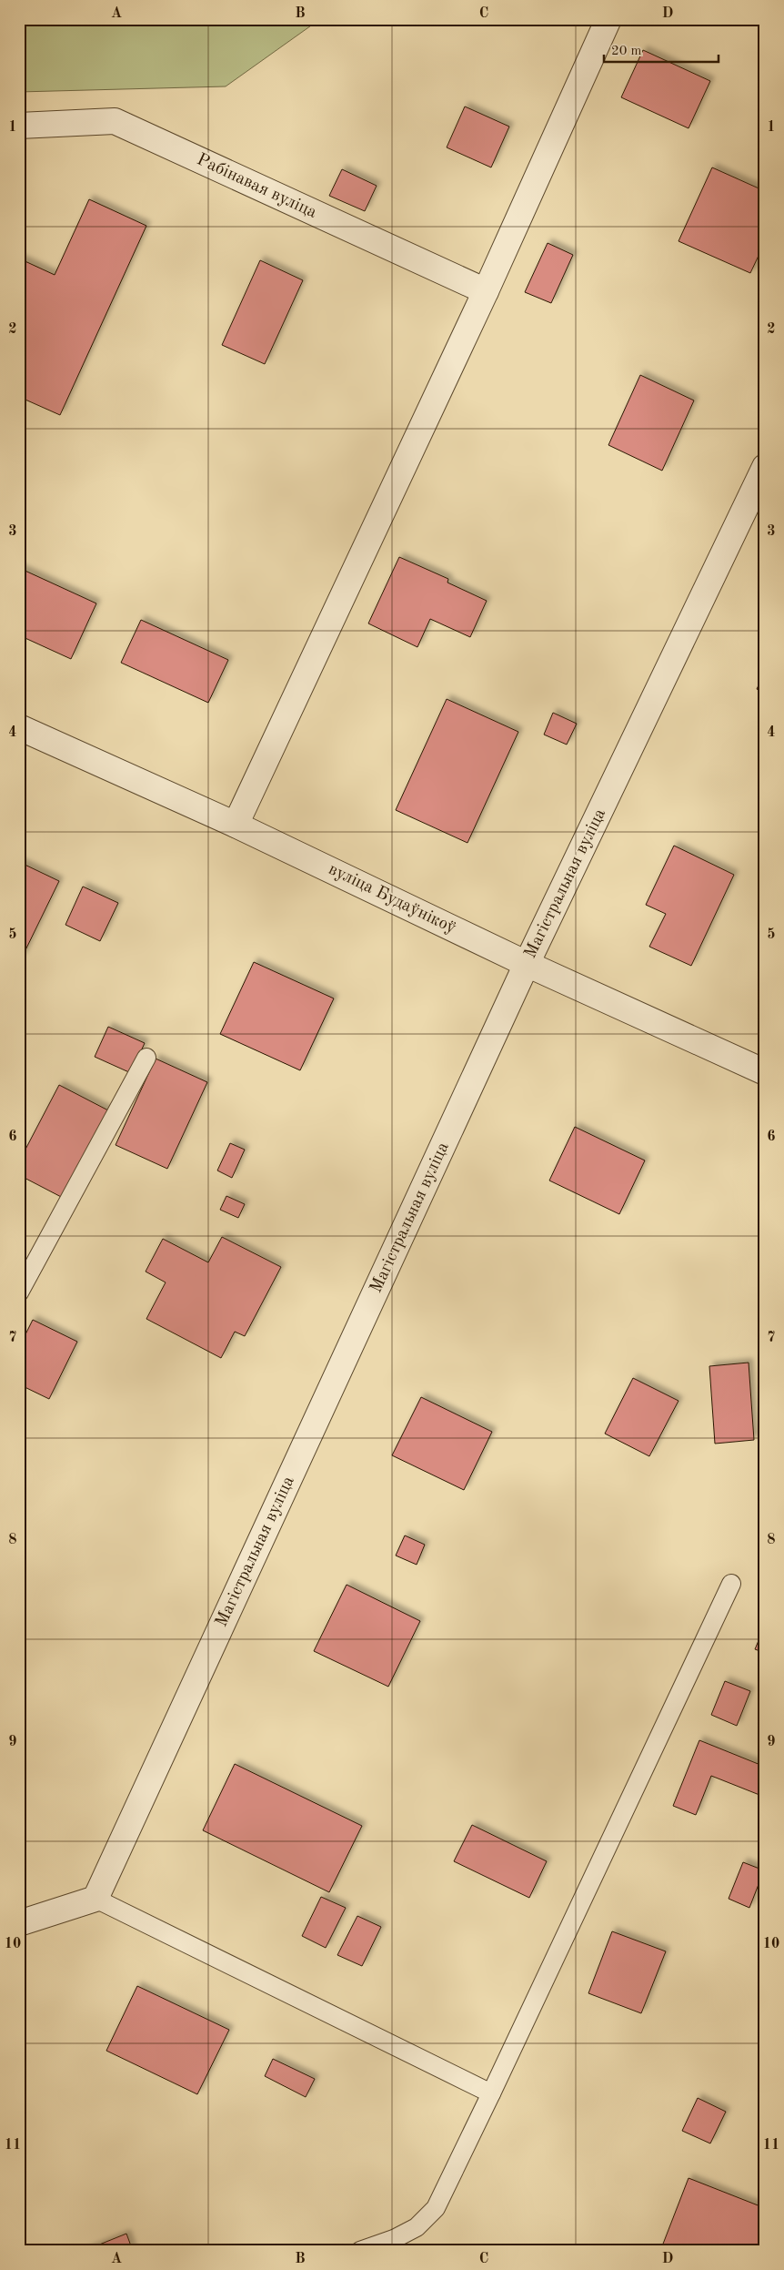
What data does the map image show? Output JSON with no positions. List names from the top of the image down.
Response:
{
  "streets": {
    "street": ["Рабінавая вуліца", "Магістральная вуліца", "вуліца Будаўнікоў"]
  },
  "crossings": [
    ["Магістральная вуліца", "вуліца Будаўнікоў"]
  ],
  "scale_bar": "20 m",
  "grid": {
    "columns": [
      "A",
      "B",
      "C",
      "D"
    ],
    "rows": [
      "1",
      "2",
      "3",
      "4",
      "5",
      "6",
      "7",
      "8",
      "9",
      "10",
      "11"
    ]
  }
}
